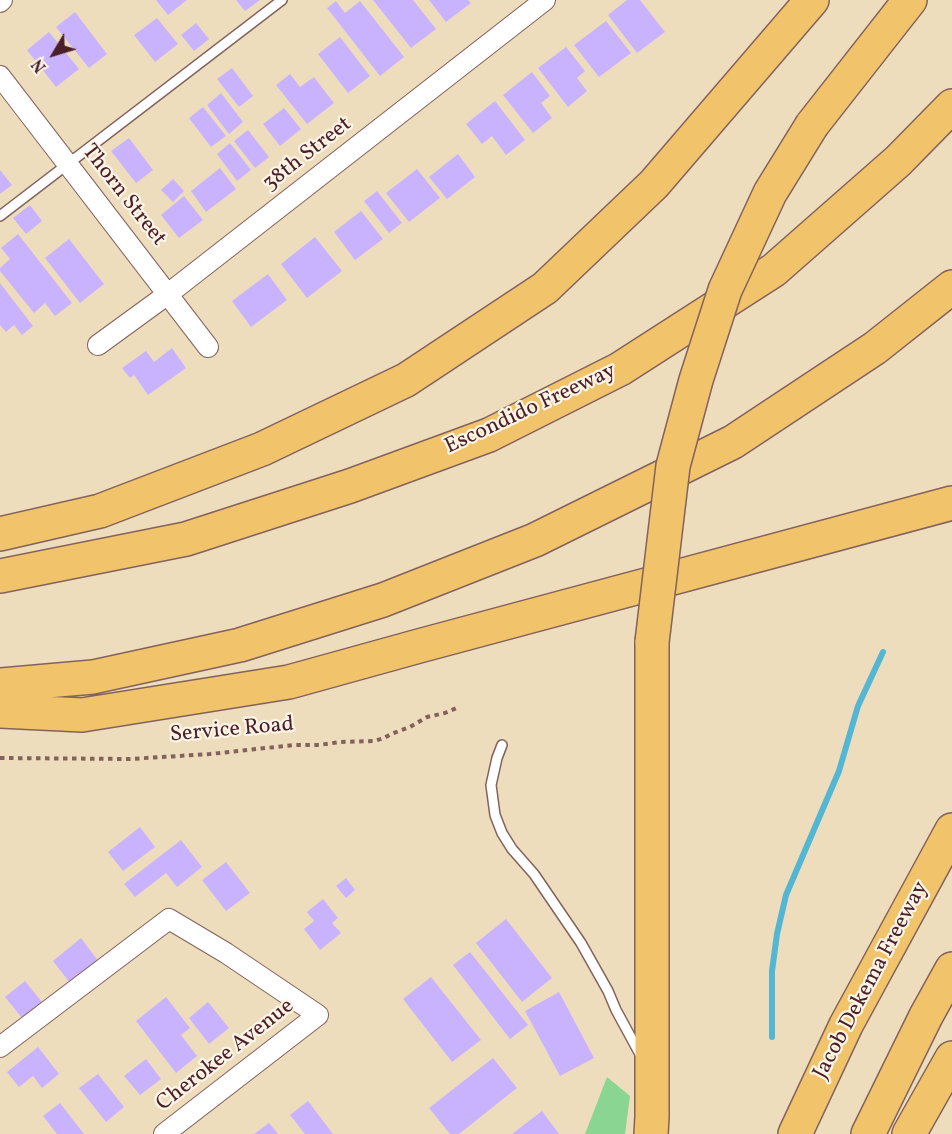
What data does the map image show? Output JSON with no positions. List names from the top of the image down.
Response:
{
  "streets": {
    "highway": ["Escondido Freeway", "Jacob Dekema Freeway"],
    "street": ["38th Street", "Thorn Street", "Cherokee Avenue"],
    "path": ["Service Road"]
  },
  "crossings": [
    ["38th Street", "Thorn Street"]
  ],
  "north": "bottom left"
}
